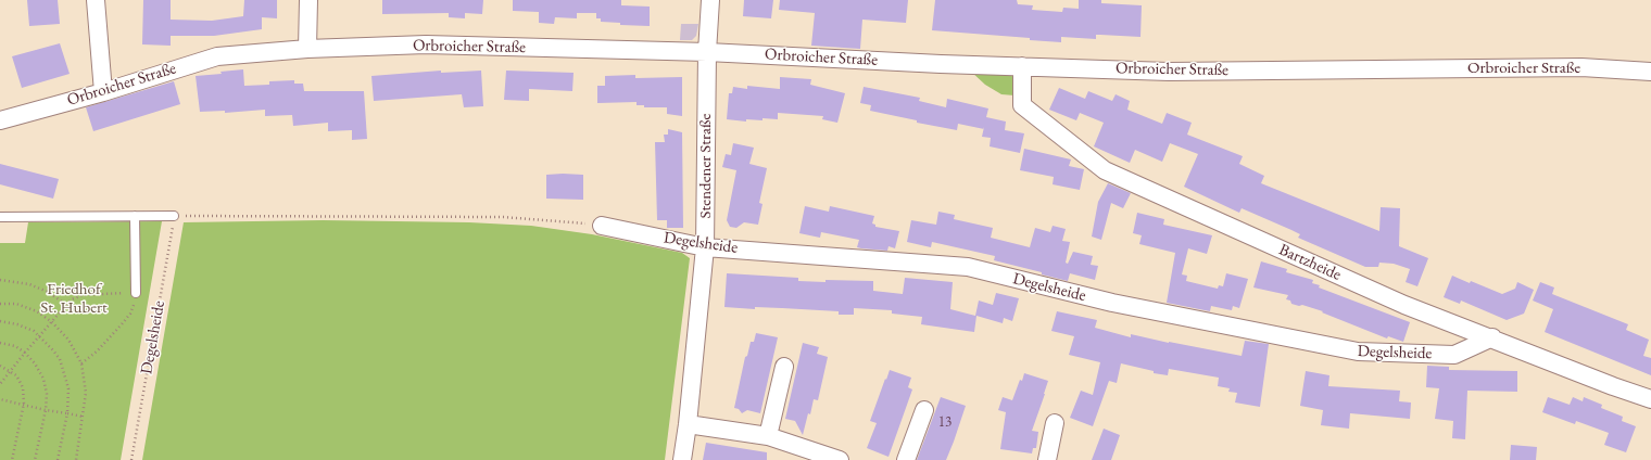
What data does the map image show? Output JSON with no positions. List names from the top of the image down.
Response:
{
  "streets": {
    "street": [
      "Orbroicher Straße",
      "Stendener Straße",
      "Degelsheide",
      "Bartzheide"
    ]
  },
  "crossings": [
    ["Orbroicher Straße", "Stendener Straße"],
    ["Orbroicher Straße", "Bartzheide"],
    ["Stendener Straße", "Degelsheide"],
    ["Degelsheide", "Bartzheide"]
  ],
  "parks": ["Friedhof St. Hubert"],
  "house_numbers": ["13"]
}
